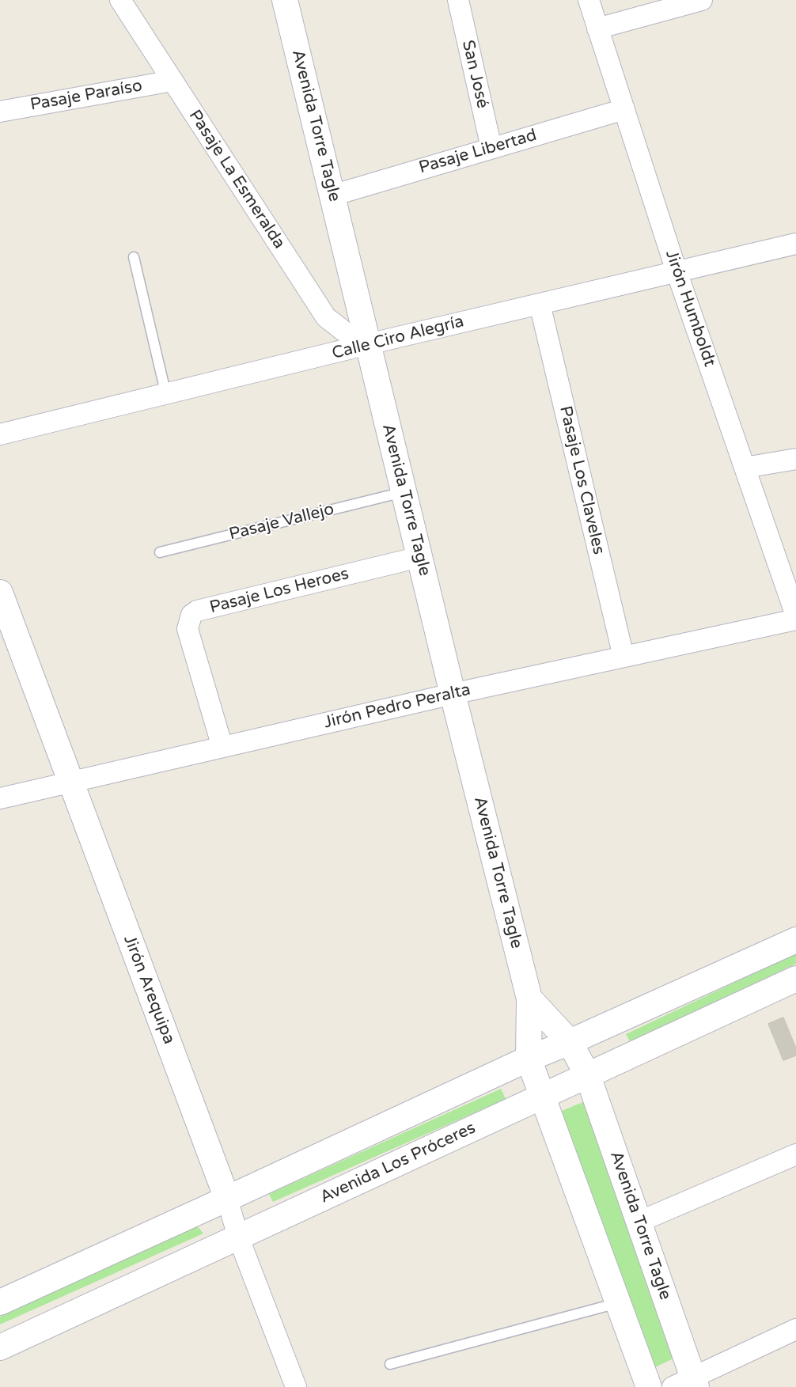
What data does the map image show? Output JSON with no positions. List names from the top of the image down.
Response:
{
  "streets": {
    "street": [
      "San José",
      "Pasaje Paraíso",
      "Avenida Torre Tagle",
      "Pasaje Libertad",
      "Pasaje La Esmeralda",
      "Jirón Humboldt",
      "Calle Ciro Alegría",
      "Pasaje Los Claveles",
      "Pasaje Los Heroes",
      "Jirón Pedro Peralta",
      "Jirón Arequipa",
      "Avenida Los Próceres"
    ],
    "lane": ["Pasaje Vallejo"]
  },
  "crossings": [
    ["San José", "Pasaje Libertad"],
    ["Pasaje Paraíso", "Pasaje La Esmeralda"],
    ["Avenida Torre Tagle", "Pasaje Libertad"],
    ["Avenida Torre Tagle", "Pasaje La Esmeralda"],
    ["Avenida Torre Tagle", "Calle Ciro Alegría"],
    ["Avenida Torre Tagle", "Pasaje Vallejo"],
    ["Avenida Torre Tagle", "Pasaje Los Heroes"],
    ["Avenida Torre Tagle", "Jirón Pedro Peralta"],
    ["Avenida Torre Tagle", "Avenida Los Próceres"],
    ["Pasaje Libertad", "Jirón Humboldt"],
    ["Pasaje La Esmeralda", "Calle Ciro Alegría"],
    ["Jirón Humboldt", "Calle Ciro Alegría"],
    ["Calle Ciro Alegría", "Pasaje Los Claveles"],
    ["Pasaje Los Claveles", "Jirón Pedro Peralta"],
    ["Pasaje Los Heroes", "Jirón Pedro Peralta"],
    ["Jirón Pedro Peralta", "Jirón Arequipa"],
    ["Jirón Arequipa", "Avenida Los Próceres"]
  ]
}
